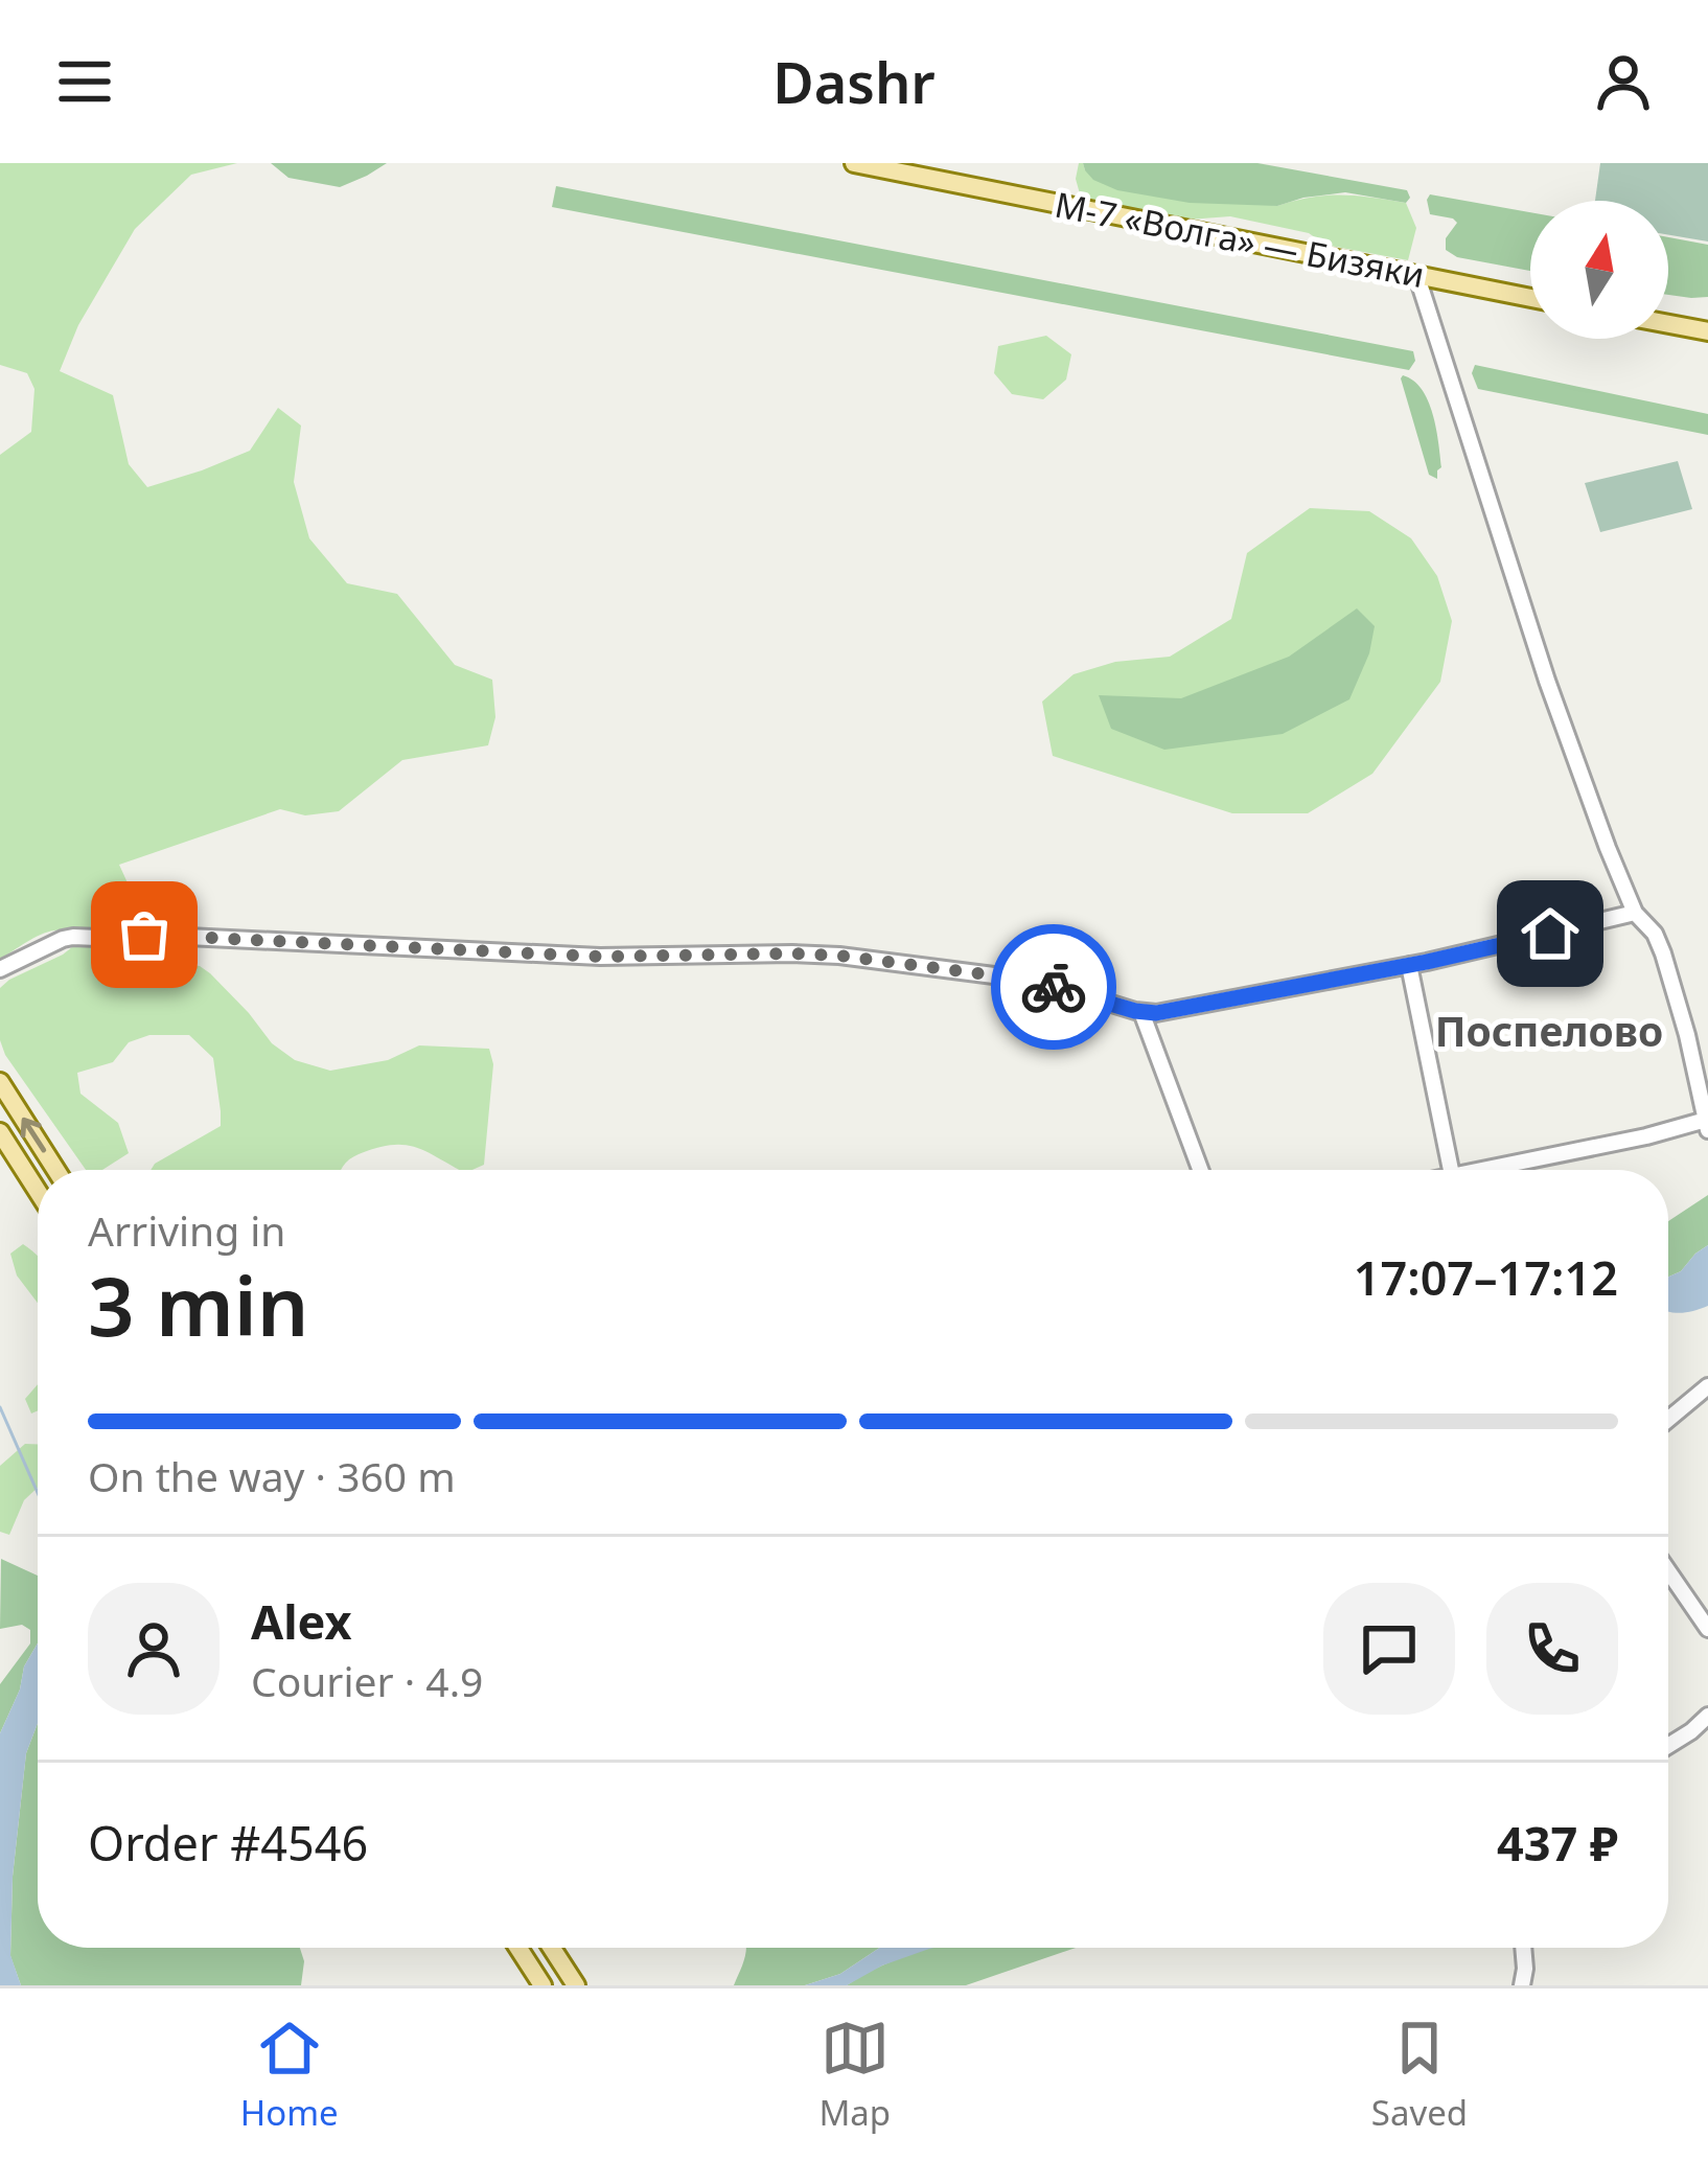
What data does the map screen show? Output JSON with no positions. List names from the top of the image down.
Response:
{
  "streets": {
    "main road": ["М-7 «Волга» — Бизяки"]
  },
  "districts": ["Поспелово"],
  "north": "top",
  "page": {
    "header": "Dashr",
    "heading": ["3 min", "Arriving in", "17:07–17:12"],
    "panel": [
      "Alex",
      "Courier · 4.9",
      "Order #4546",
      "437 ₽"
    ],
    "bar": "On the way · 360 m",
    "tabs": ["Home", "Map", "Saved"]
  }
}
